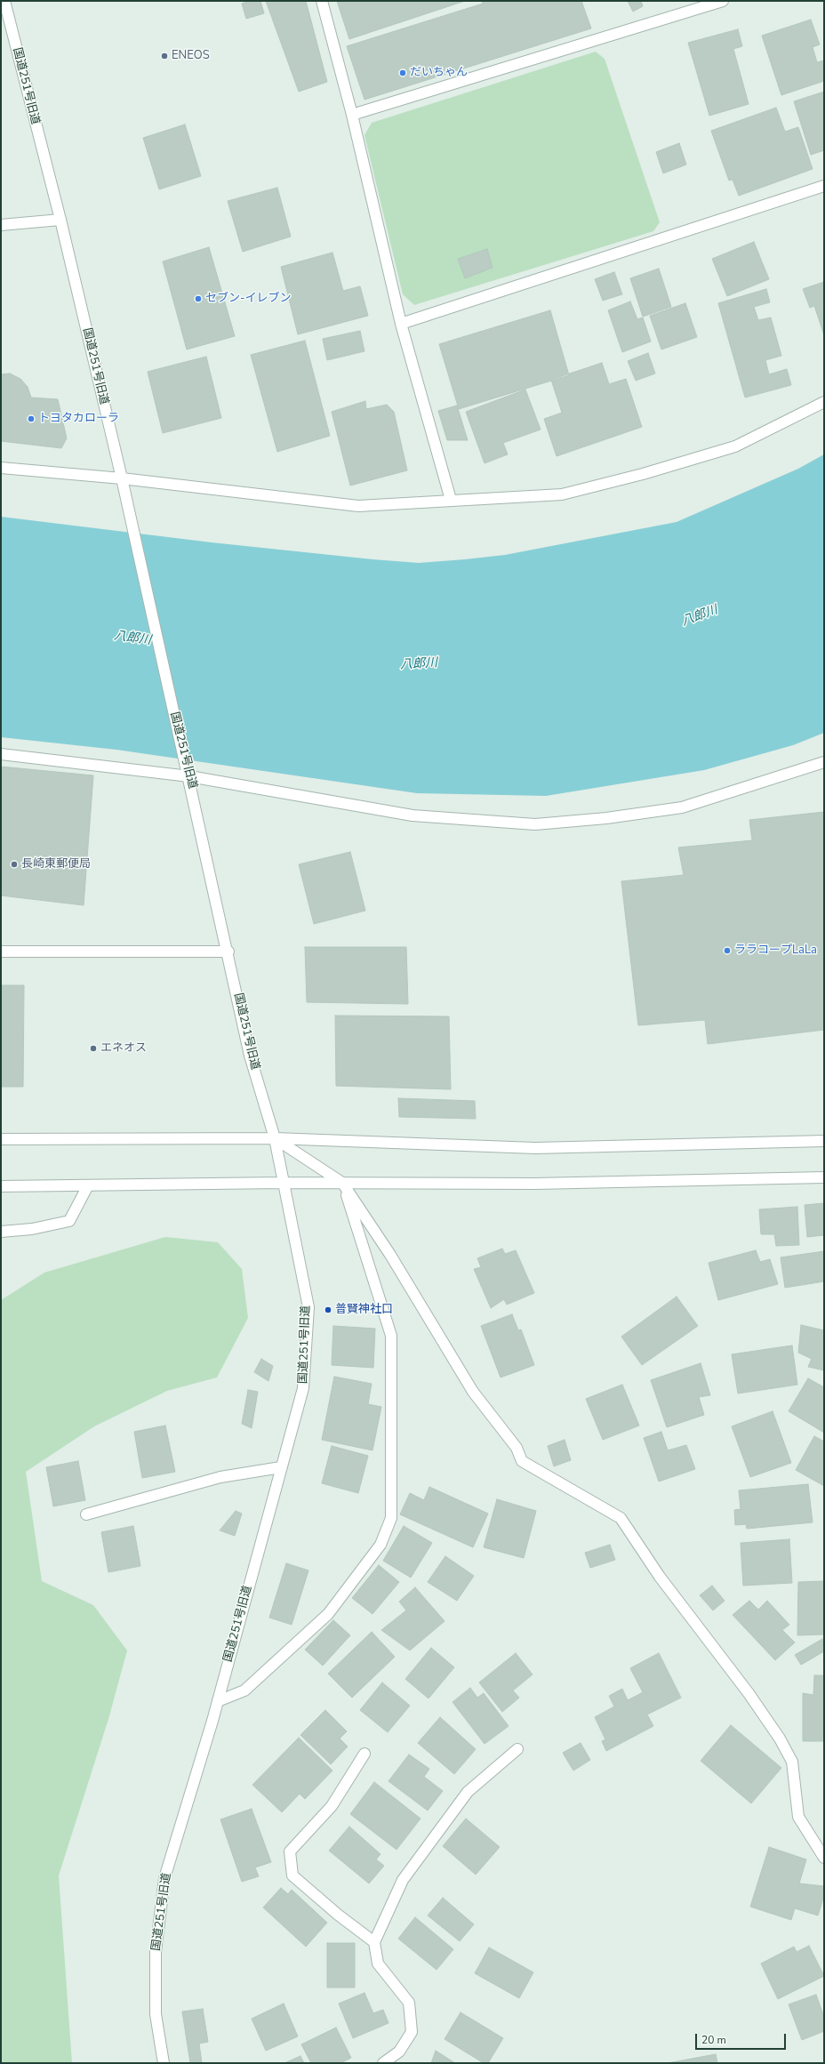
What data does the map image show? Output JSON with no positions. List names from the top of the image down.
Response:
{
  "streets": {
    "street": ["国道251号旧道"]
  },
  "water": ["八郎川"],
  "places": [
    "ENEOS",
    "だいちゃん",
    "セブン-イレブン",
    "トヨタカローラ",
    "長崎東郵便局",
    "ララコープLaLa",
    "エネオス",
    "普賢神社口"
  ],
  "scale_bar": "20 m"
}
